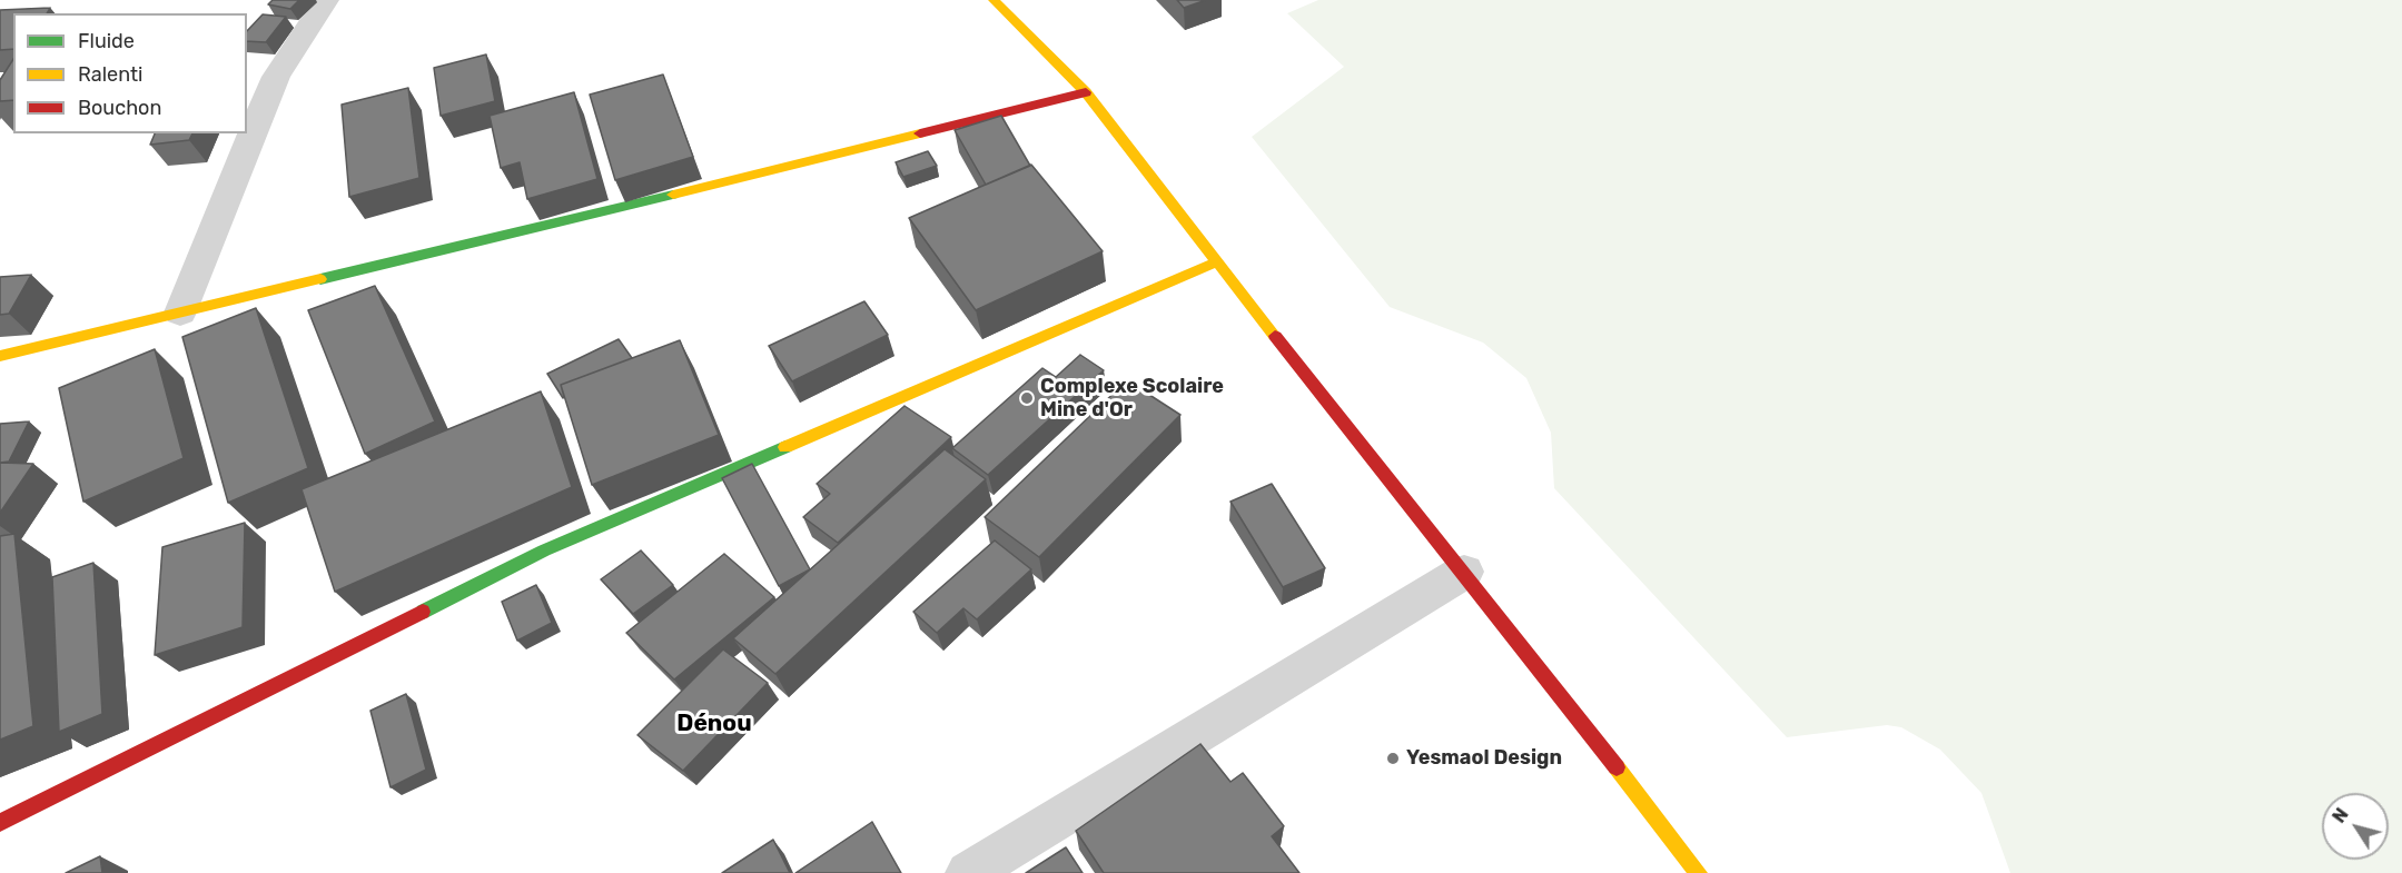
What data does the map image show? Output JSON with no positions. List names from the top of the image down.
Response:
{
  "districts": ["Dénou"],
  "places": ["Complexe Scolaire Mine d'Or", "Yesmaol Design"],
  "legend": ["Fluide", "Ralenti", "Bouchon"],
  "north": "top left"
}
